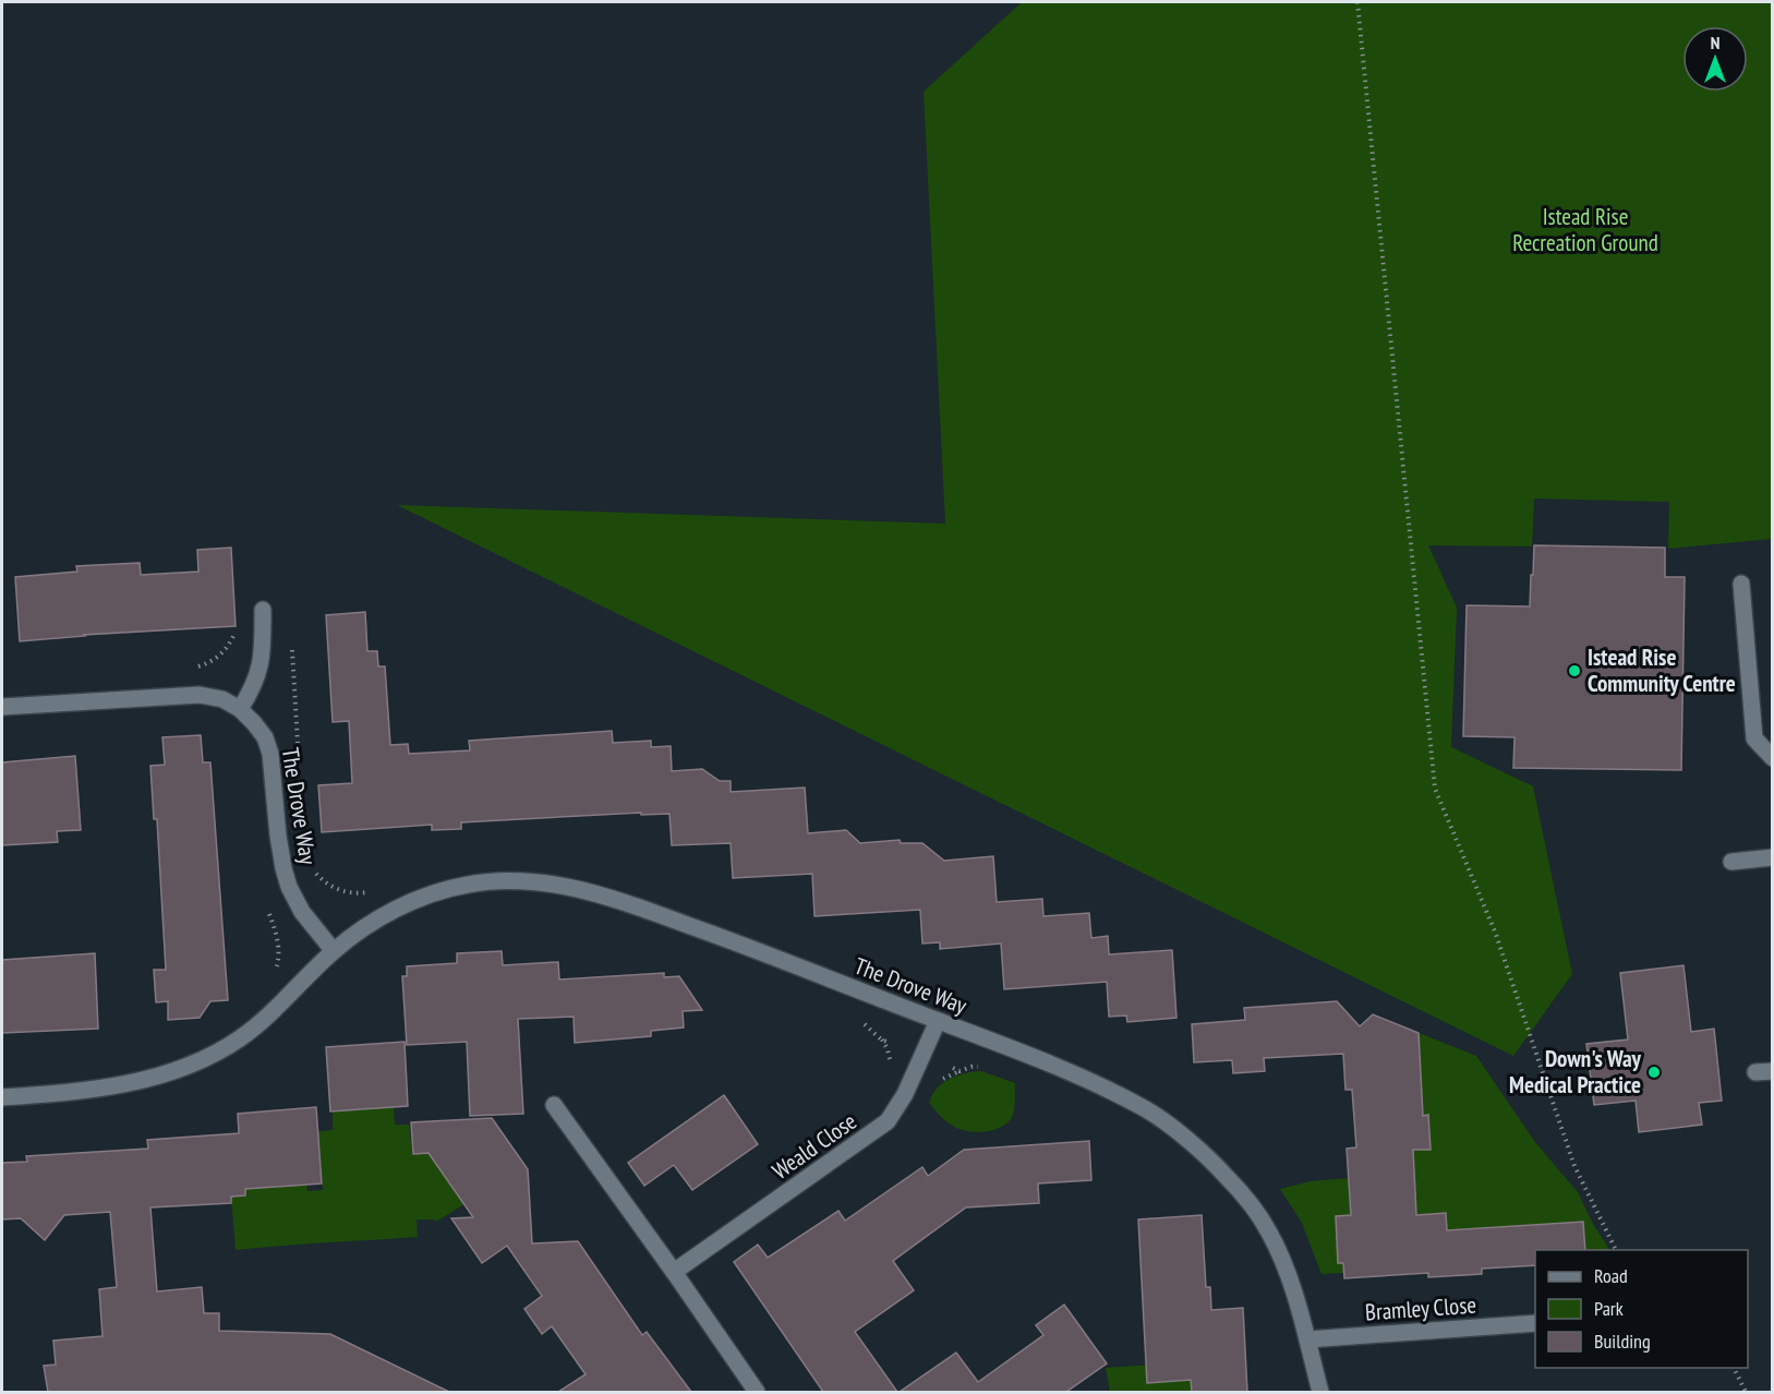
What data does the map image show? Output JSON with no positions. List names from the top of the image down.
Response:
{
  "streets": {
    "street": ["The Drove Way", "Weald Close", "Bramley Close"]
  },
  "crossings": [
    ["The Drove Way", "Weald Close"],
    ["The Drove Way", "Bramley Close"]
  ],
  "parks": ["Istead Rise Recreation Ground"],
  "places": ["Istead Rise Community Centre", "Down's Way Medical Practice"],
  "legend": ["Road", "Park", "Building"],
  "north": "top"
}
